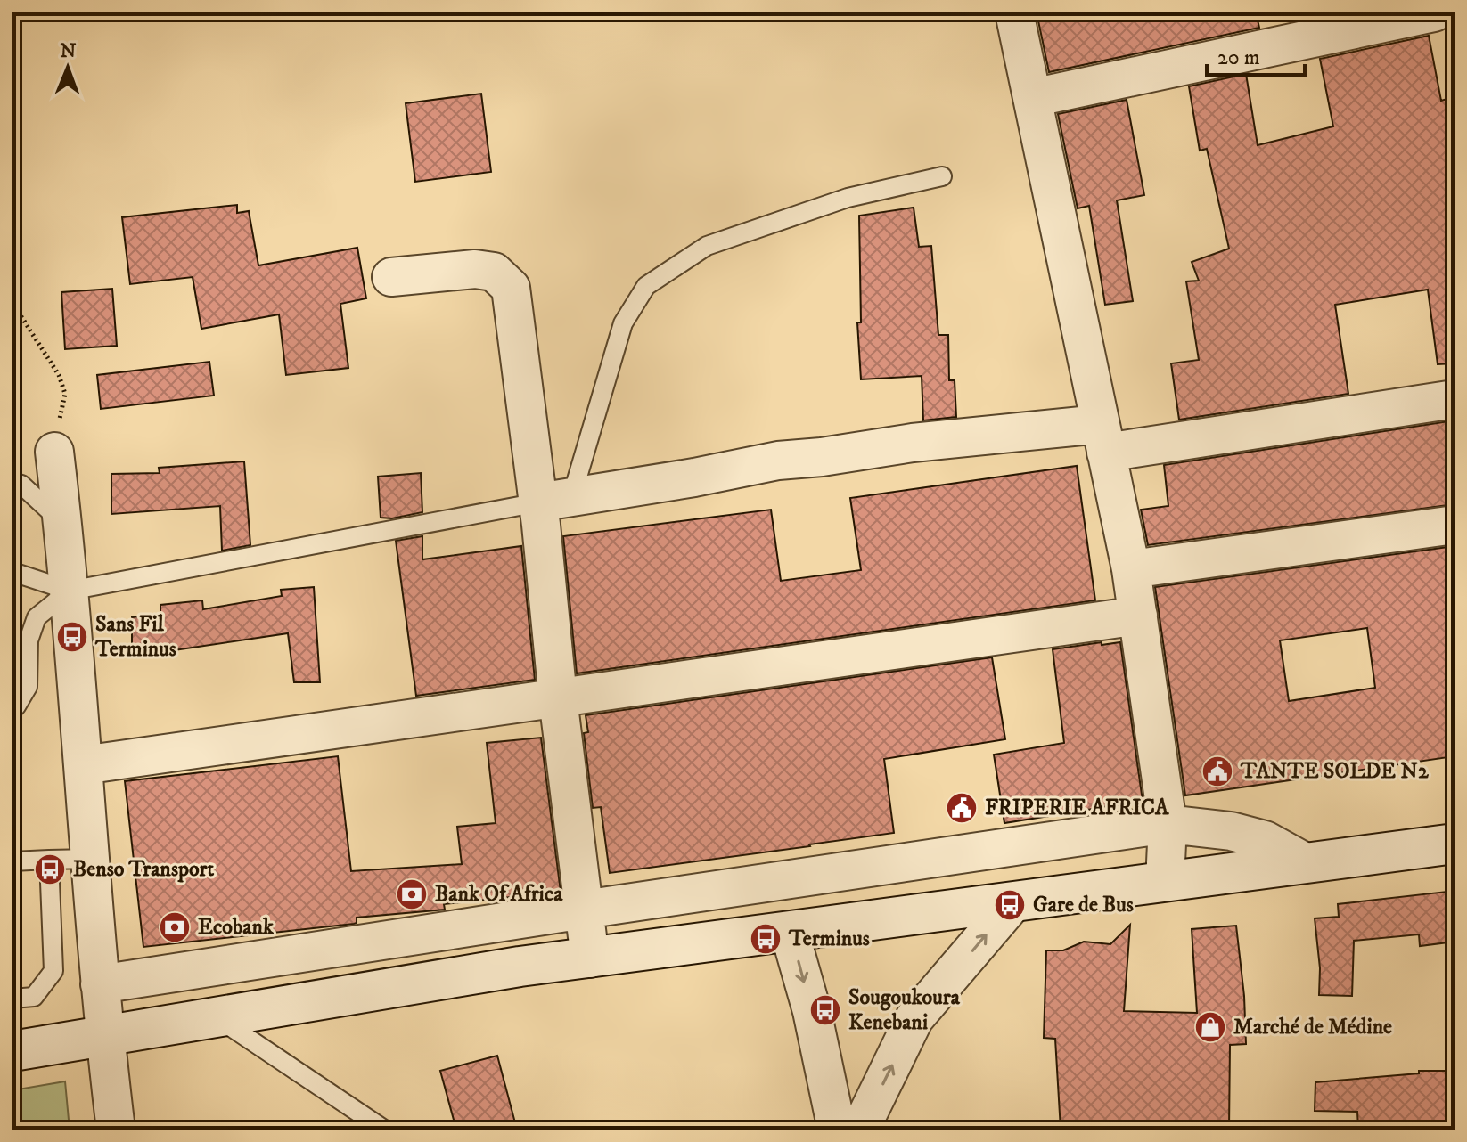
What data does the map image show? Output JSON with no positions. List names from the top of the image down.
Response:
{
  "places": {
    "bus stop": [
      "Sans Fil Terminus",
      "Benso Transport",
      "Gare de Bus",
      "Terminus",
      "Sougoukoura Kenebani"
    ],
    "public building": ["TANTE SOLDE N2", "FRIPERIE AFRICA"],
    "bank": ["Bank Of Africa", "Ecobank"],
    "shop": ["Marché de Médine"]
  },
  "scale_bar": "20 m",
  "north": "top"
}
